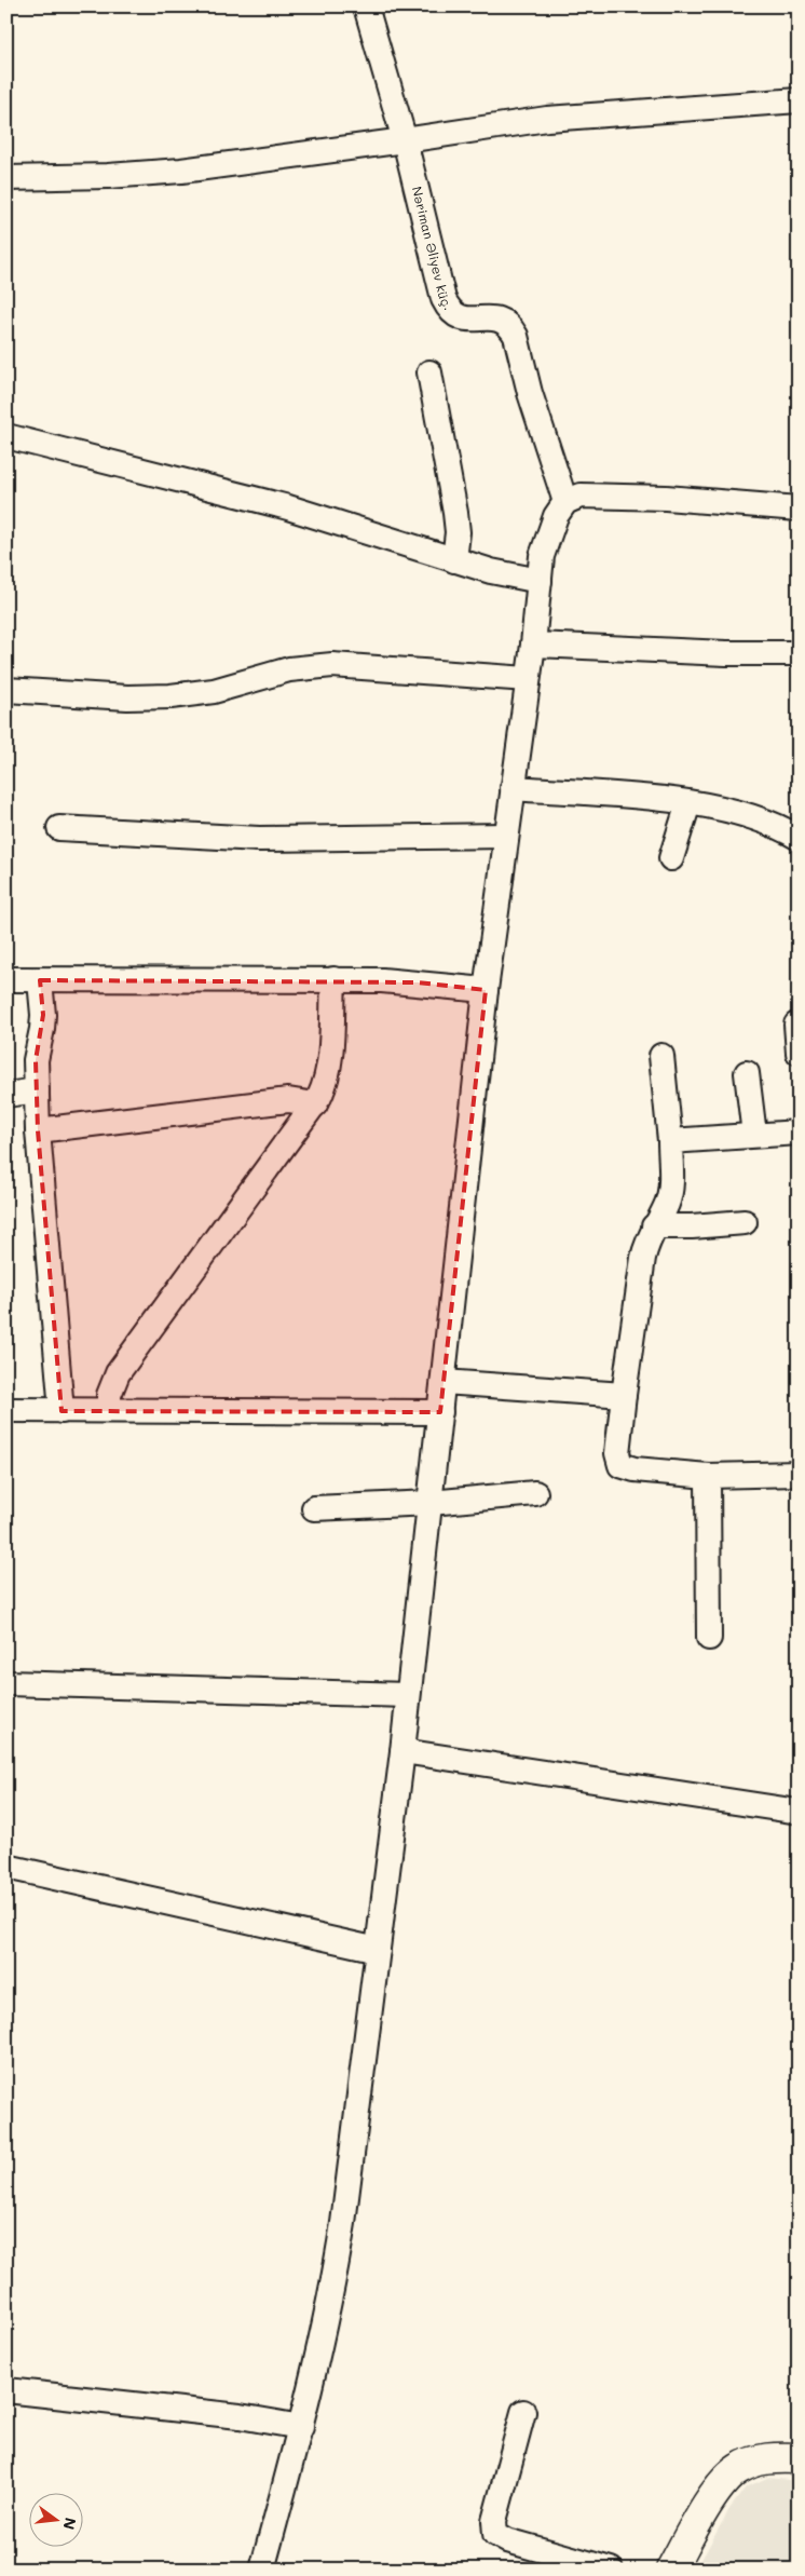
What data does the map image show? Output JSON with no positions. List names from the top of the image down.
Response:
{
  "streets": {
    "street": ["Nəriman Əliyev küç."]
  },
  "north": "right"
}
